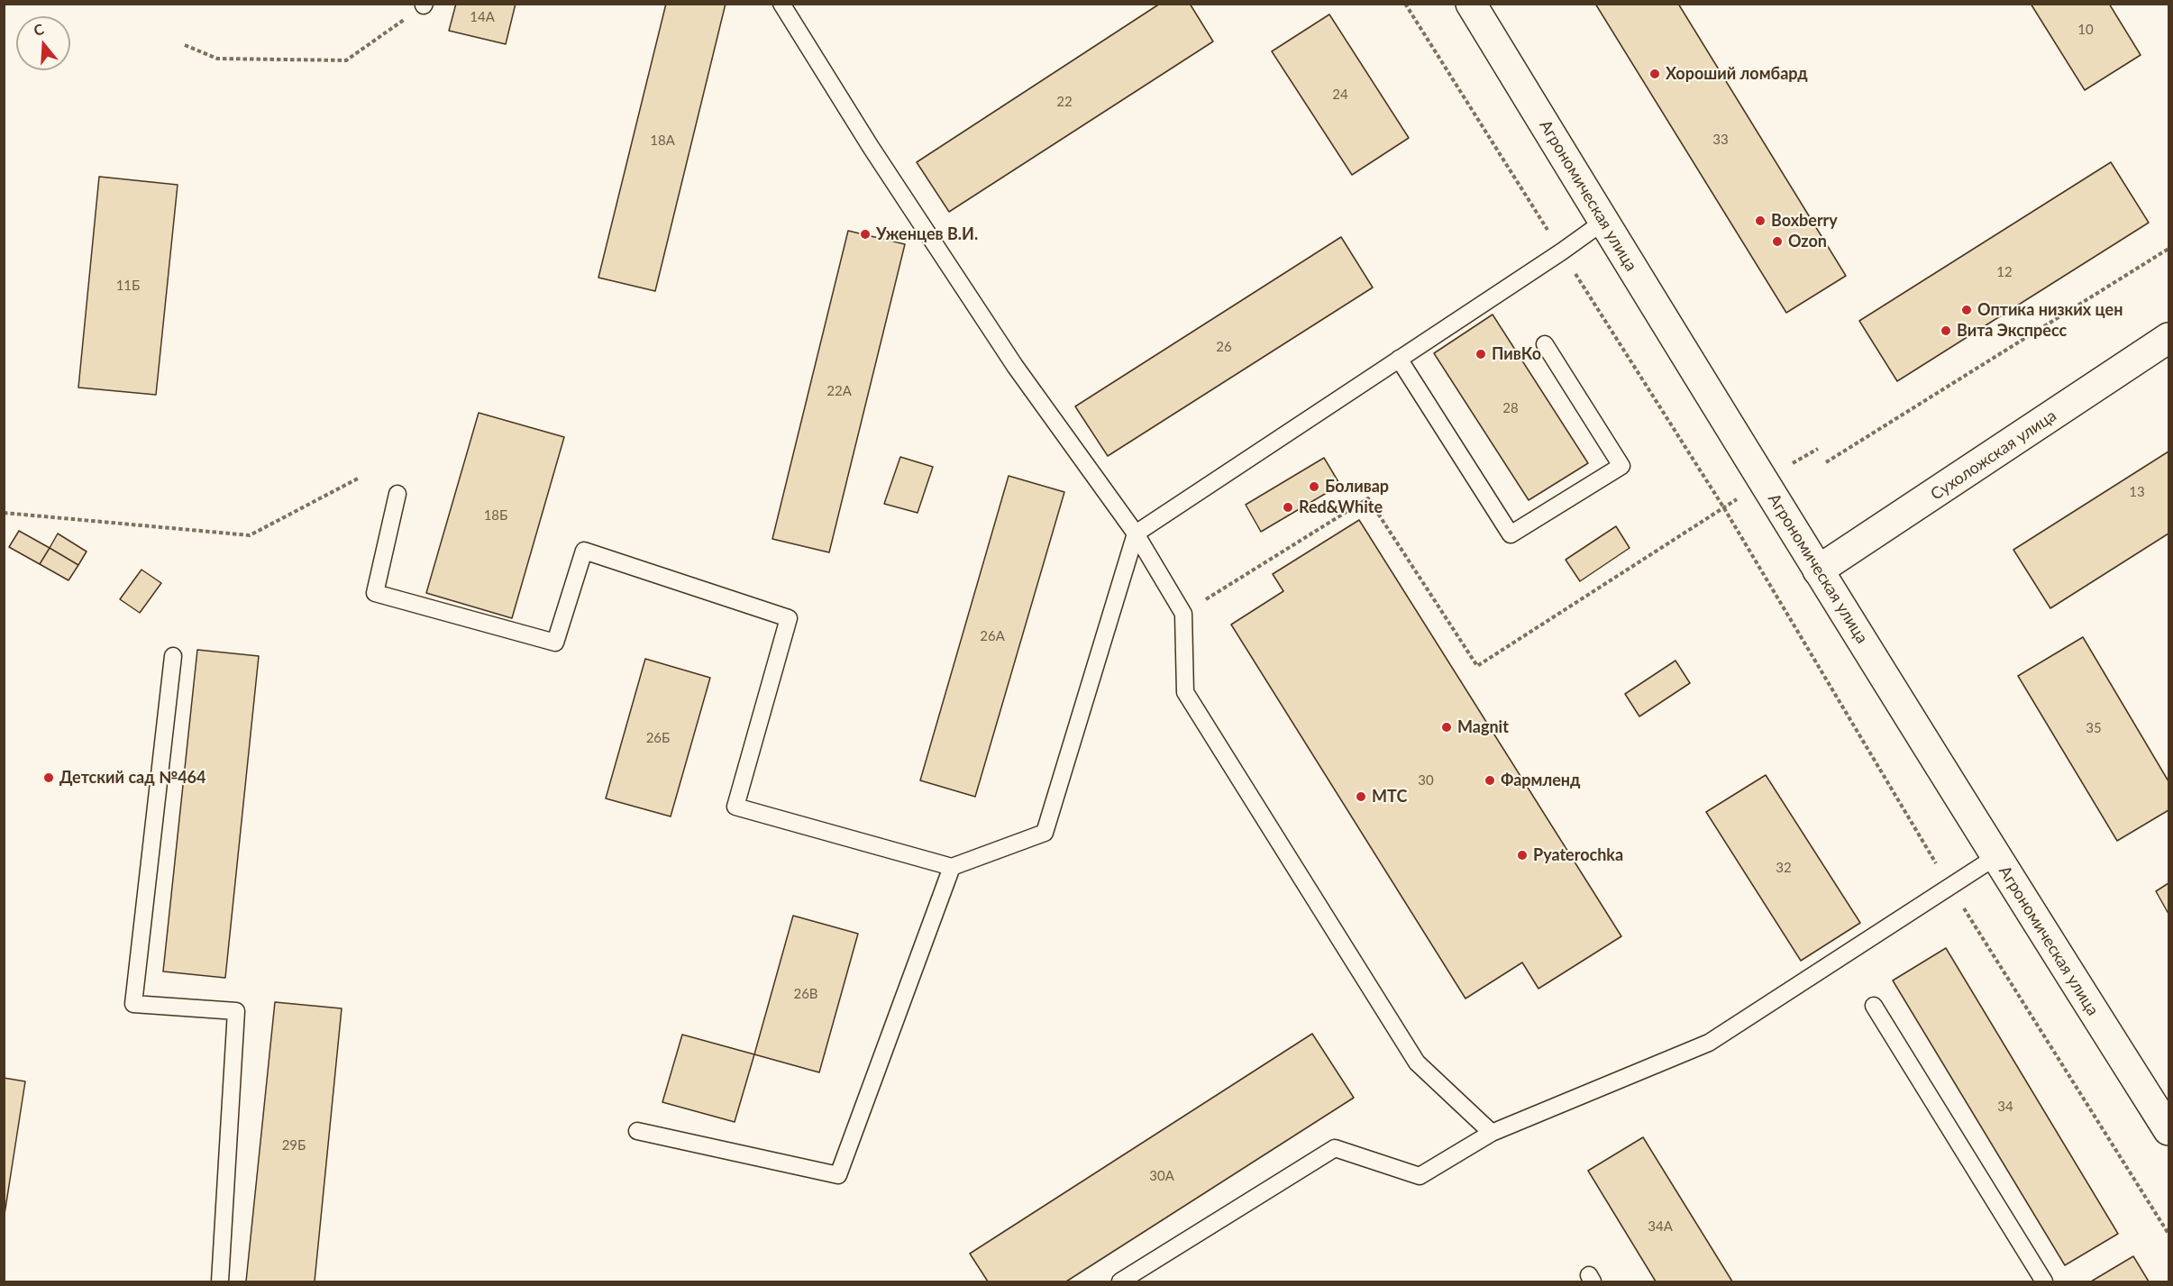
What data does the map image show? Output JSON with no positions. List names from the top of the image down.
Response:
{
  "streets": {
    "street": ["Агрономическая улица", "Сухоложская улица"]
  },
  "crossings": [
    ["Агрономическая улица", "Сухоложская улица"]
  ],
  "places": [
    "Хороший ломбард",
    "Boxberry",
    "Уженцев В.И.",
    "Ozon",
    "Оптика низких цен",
    "Вита Экспресс",
    "ПивКо",
    "Боливар",
    "Red&White",
    "Magnit",
    "Детский сад №464",
    "Фармленд",
    "МТС",
    "Pyaterochka"
  ],
  "house_numbers": [
    "14А",
    "10",
    "24",
    "22",
    "33",
    "18А",
    "12",
    "11Б",
    "26",
    "22А",
    "28",
    "13",
    "18Б",
    "26А",
    "35",
    "26Б",
    "30",
    "32",
    "26В",
    "34",
    "29Б",
    "30А",
    "34А"
  ],
  "north": "top"
}
